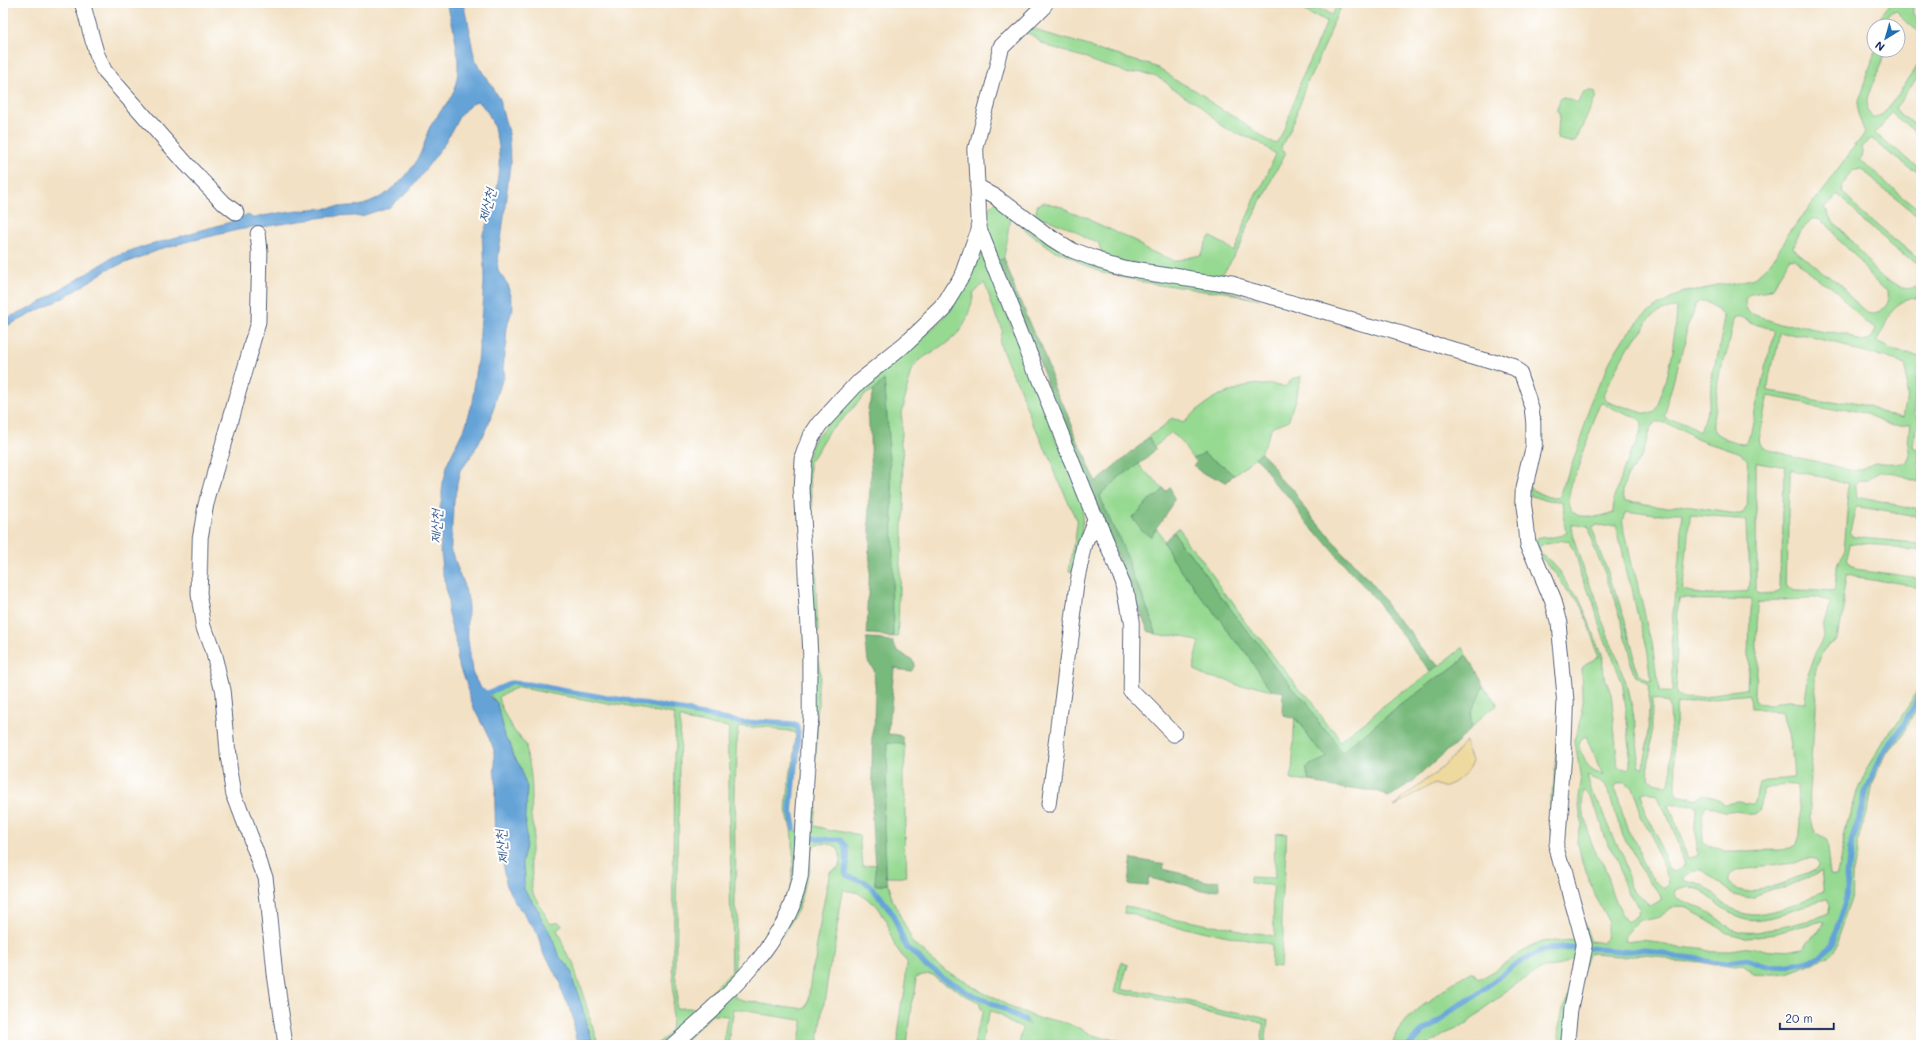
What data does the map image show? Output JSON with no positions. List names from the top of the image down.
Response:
{
  "water": ["제산천"],
  "scale_bar": "20 m",
  "north": "bottom left"
}
